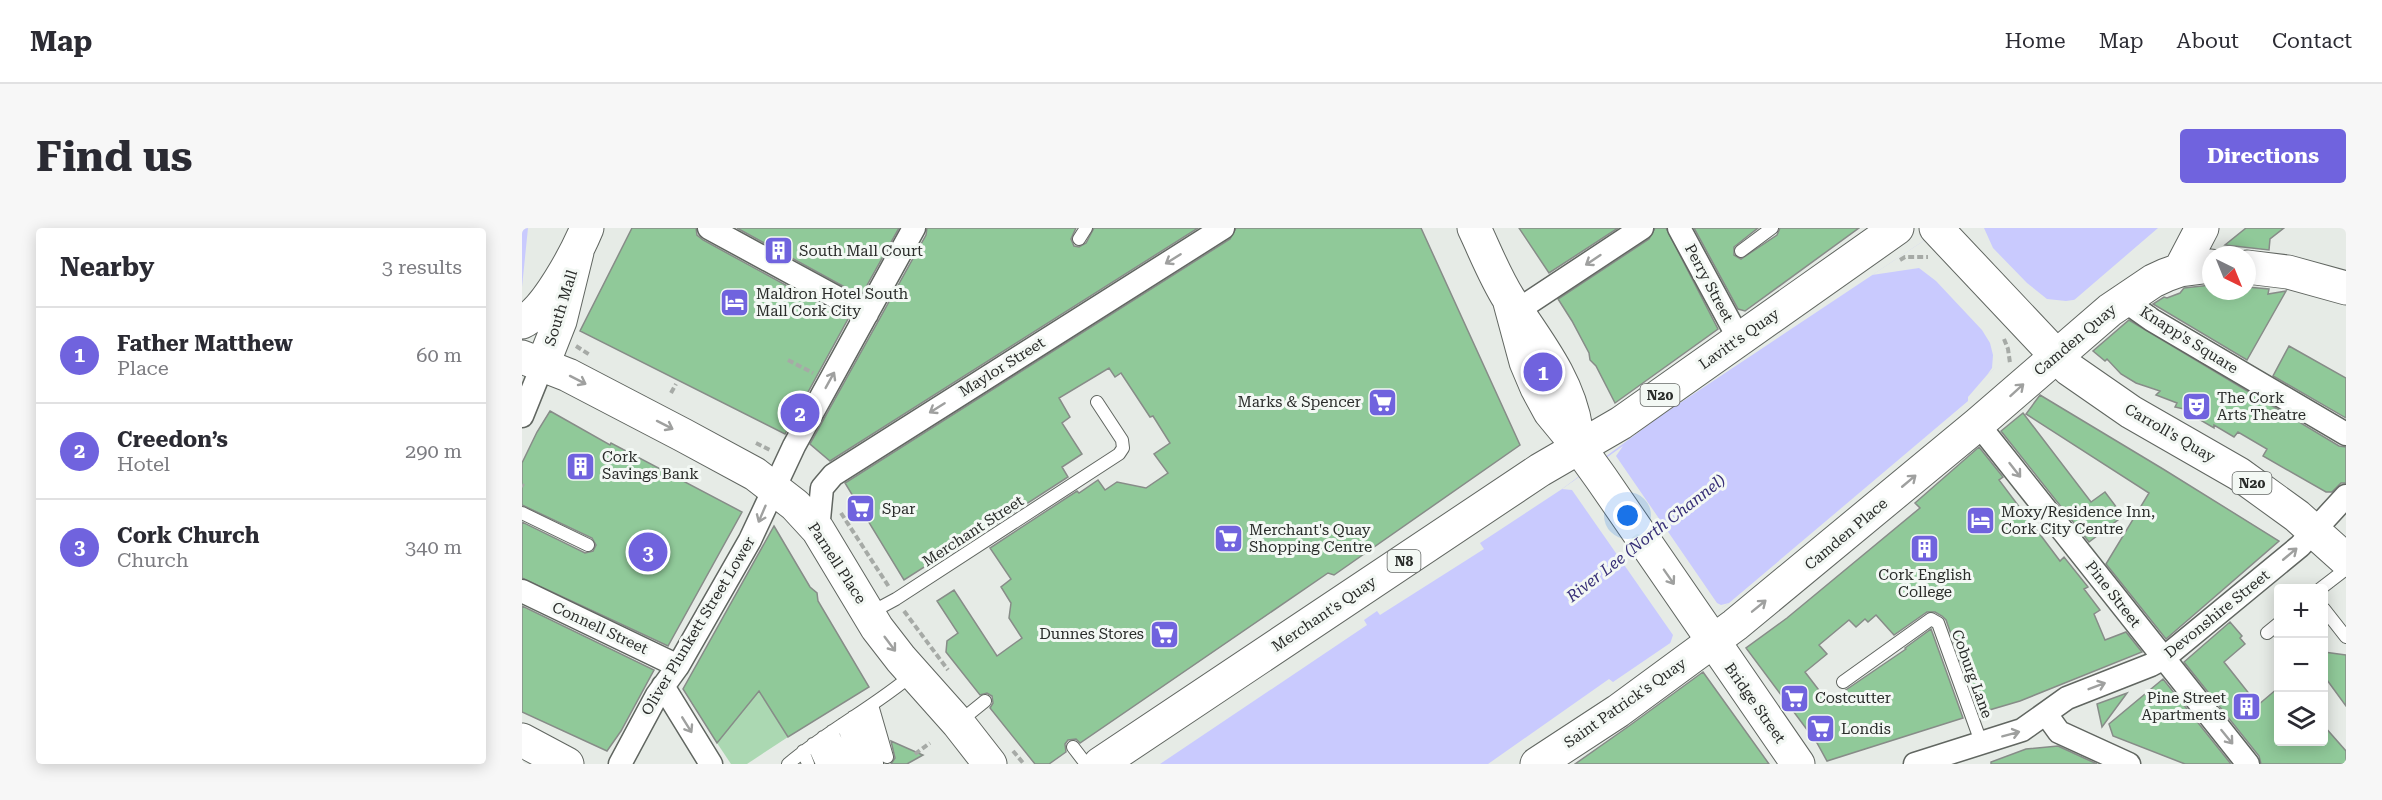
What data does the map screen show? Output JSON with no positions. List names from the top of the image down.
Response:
{
  "streets": {
    "main road": [
      "South Mall",
      "Lavitt's Quay",
      "Camden Quay",
      "N20",
      "Carroll's Quay",
      "Camden Place",
      "N8",
      "Parnell Place",
      "Merchant's Quay",
      "Saint Patrick's Quay",
      "Bridge Street"
    ],
    "street": [
      "Perry Street",
      "Knapp's Square",
      "Maylor Street",
      "Pine Street",
      "Devonshire Street",
      "Oliver Plunkett Street Lower",
      "Connell Street"
    ],
    "lane": ["Merchant Street", "Coburg Lane"]
  },
  "crossings": [
    ["Perry Street", "Lavitt's Quay"],
    ["South Mall", "Parnell Place"],
    ["Lavitt's Quay", "Merchant's Quay"],
    ["Lavitt's Quay", "Bridge Street"],
    ["Camden Quay", "Knapp's Square"],
    ["Camden Quay", "N20"],
    ["Camden Quay", "Carroll's Quay"],
    ["Camden Quay", "Camden Place"],
    ["Camden Quay", "Pine Street"],
    ["N20", "Carroll's Quay"],
    ["N20", "Devonshire Street"],
    ["Carroll's Quay", "Devonshire Street"],
    ["Merchant Street", "Parnell Place"],
    ["Camden Place", "Pine Street"],
    ["Camden Place", "Saint Patrick's Quay"],
    ["Camden Place", "Bridge Street"],
    ["Parnell Place", "Oliver Plunkett Street Lower"],
    ["Pine Street", "Devonshire Street"],
    ["Merchant's Quay", "Bridge Street"],
    ["Devonshire Street", "Coburg Lane"],
    ["Oliver Plunkett Street Lower", "Connell Street"],
    ["Saint Patrick's Quay", "Bridge Street"]
  ],
  "one_way": [
    "Camden Quay",
    "Maylor Street",
    "Camden Place",
    "Parnell Place",
    "Pine Street",
    "Devonshire Street",
    "Bridge Street"
  ],
  "water": ["River Lee (North Channel)"],
  "places": {
    "building": [
      "South Mall Court",
      "Cork Savings Bank",
      "Cork English College",
      "Pine Street Apartments"
    ],
    "hotel": ["Maldron Hotel South Mall Cork City", "Moxy/Residence Inn, Cork City Centre"],
    "supermarket": [
      "Marks & Spencer",
      "Spar",
      "Merchant's Quay Shopping Centre",
      "Dunnes Stores",
      "Costcutter",
      "Londis"
    ],
    "theatre": ["The Cork Arts Theatre"]
  },
  "north": "bottom right",
  "page": {
    "header": "Map",
    "nav": [
      "Home",
      "Map",
      "About",
      "Contact"
    ],
    "buttons": "Directions",
    "title": "Find us",
    "heading": ["Nearby", "3 results"],
    "list": [
      {
        "mark": "1",
        "name": "Father Matthew",
        "note": "Place",
        "value": "60 m"
      },
      {
        "mark": "2",
        "name": "Creedon’s",
        "note": "Hotel",
        "value": "290 m"
      },
      {
        "mark": "3",
        "name": "Cork Church",
        "note": "Church",
        "value": "340 m"
      }
    ],
    "pins": ["1", "2", "3"],
    "map_buttons": ["+", "−"]
  }
}
